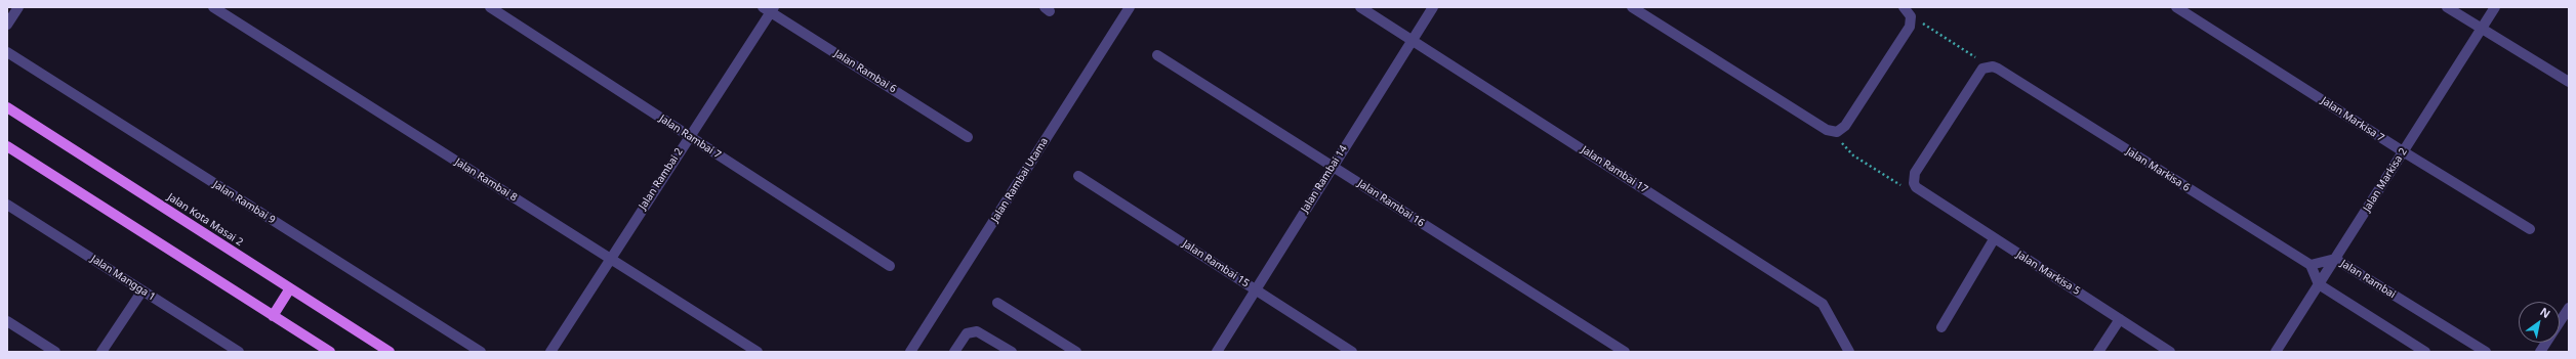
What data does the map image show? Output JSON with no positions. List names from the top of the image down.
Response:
{
  "streets": {
    "main road": ["Jalan Kota Masai 2"],
    "street": [
      "Jalan Rambai 6",
      "Jalan Markisa 7",
      "Jalan Rambai 7",
      "Jalan Rambai 17",
      "Jalan Markisa 6",
      "Jalan Rambai 2",
      "Jalan Rambai 14",
      "Jalan Rambai 8",
      "Jalan Rambai Utama",
      "Jalan Markisa 2",
      "Jalan Rambai 9",
      "Jalan Rambai 16",
      "Jalan Rambai 15",
      "Jalan Markisa 5",
      "Jalan Mangga 1",
      "Jalan Rambai"
    ]
  },
  "crossings": [
    ["Jalan Rambai 6", "Jalan Rambai 2"],
    ["Jalan Markisa 7", "Jalan Markisa 2"],
    ["Jalan Rambai 7", "Jalan Rambai 2"],
    ["Jalan Rambai 17", "Jalan Rambai 14"],
    ["Jalan Markisa 6", "Jalan Markisa 5"],
    ["Jalan Markisa 6", "Jalan Rambai"],
    ["Jalan Rambai 2", "Jalan Rambai 8"],
    ["Jalan Rambai 14", "Jalan Rambai 16"],
    ["Jalan Rambai 14", "Jalan Rambai 15"],
    ["Jalan Markisa 2", "Jalan Rambai"]
  ],
  "north": "top right"
}
